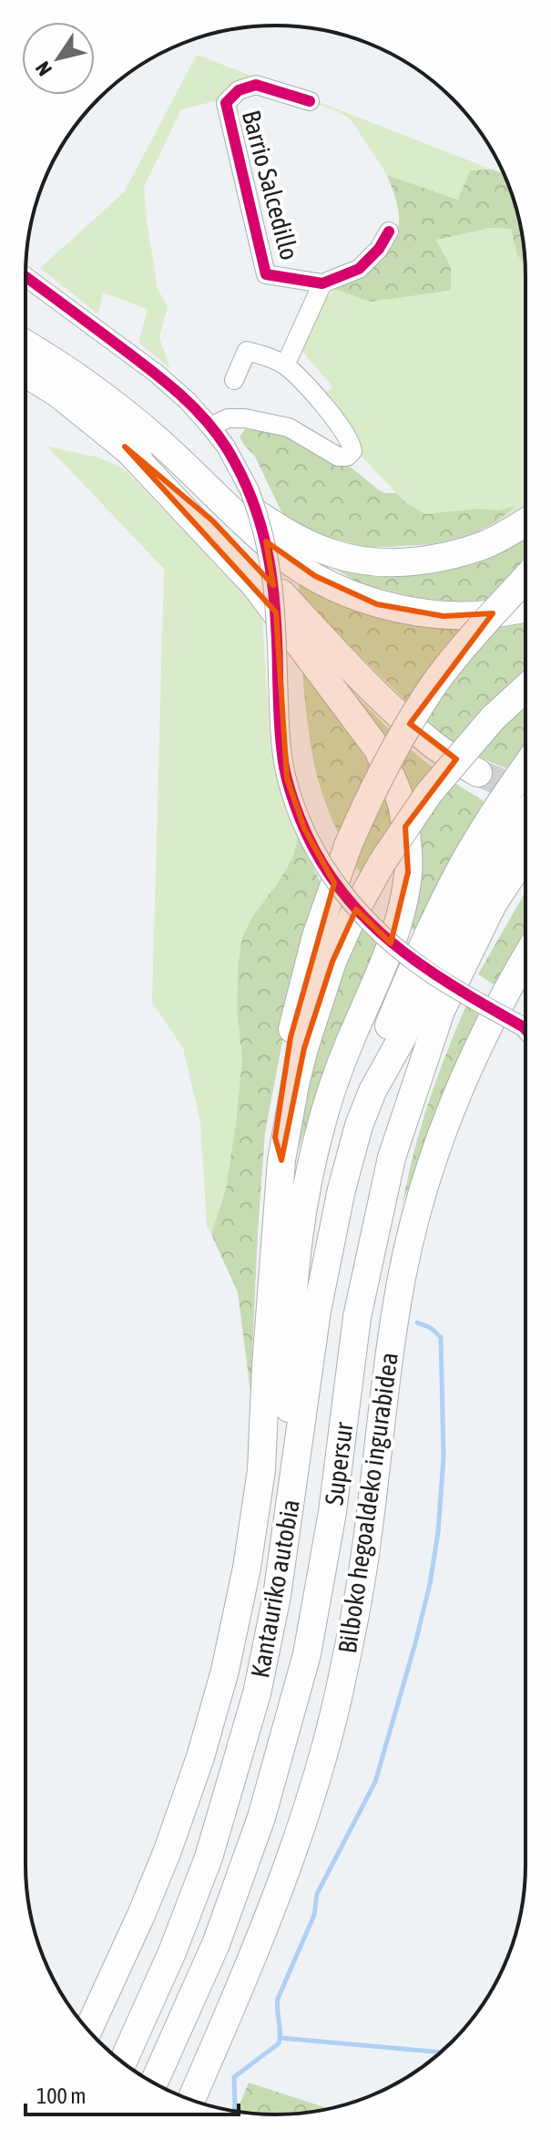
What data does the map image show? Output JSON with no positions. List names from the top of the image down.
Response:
{
  "streets": {
    "highway": ["Supersur", "Bilboko hegoaldeko ingurabidea", "Kantauriko autobia"],
    "street": ["Barrio Salcedillo"]
  },
  "scale_bar": "100 m",
  "north": "bottom left"
}
